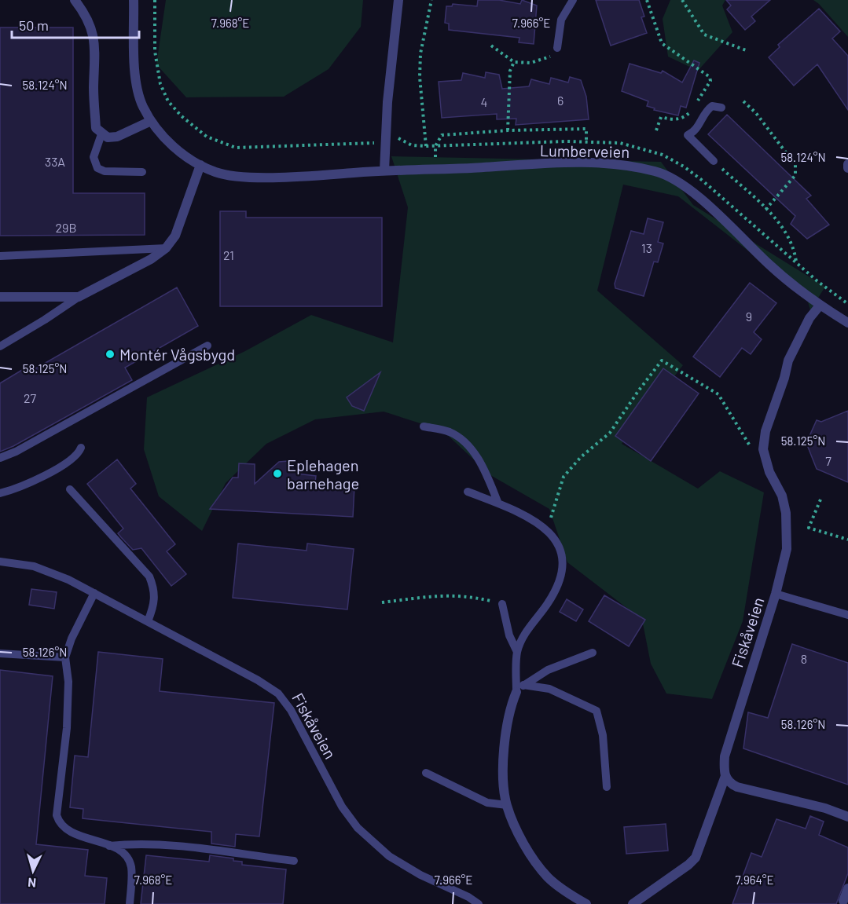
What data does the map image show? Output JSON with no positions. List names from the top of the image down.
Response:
{
  "streets": {
    "street": ["Lumberveien", "Fiskåveien"]
  },
  "crossings": [
    ["Lumberveien", "Fiskåveien"]
  ],
  "places": ["Montér Vågsbygd", "Eplehagen barnehage"],
  "house_numbers": [
    "6",
    "4",
    "33A",
    "29B",
    "13",
    "21",
    "9",
    "27",
    "7",
    "8"
  ],
  "scale_bar": "50 m",
  "north": "bottom",
  "coordinates": [
    "7.968°E",
    "7.966°E",
    "58.124°N",
    "58.125°N",
    "58.126°N",
    "7.964°E"
  ]
}
